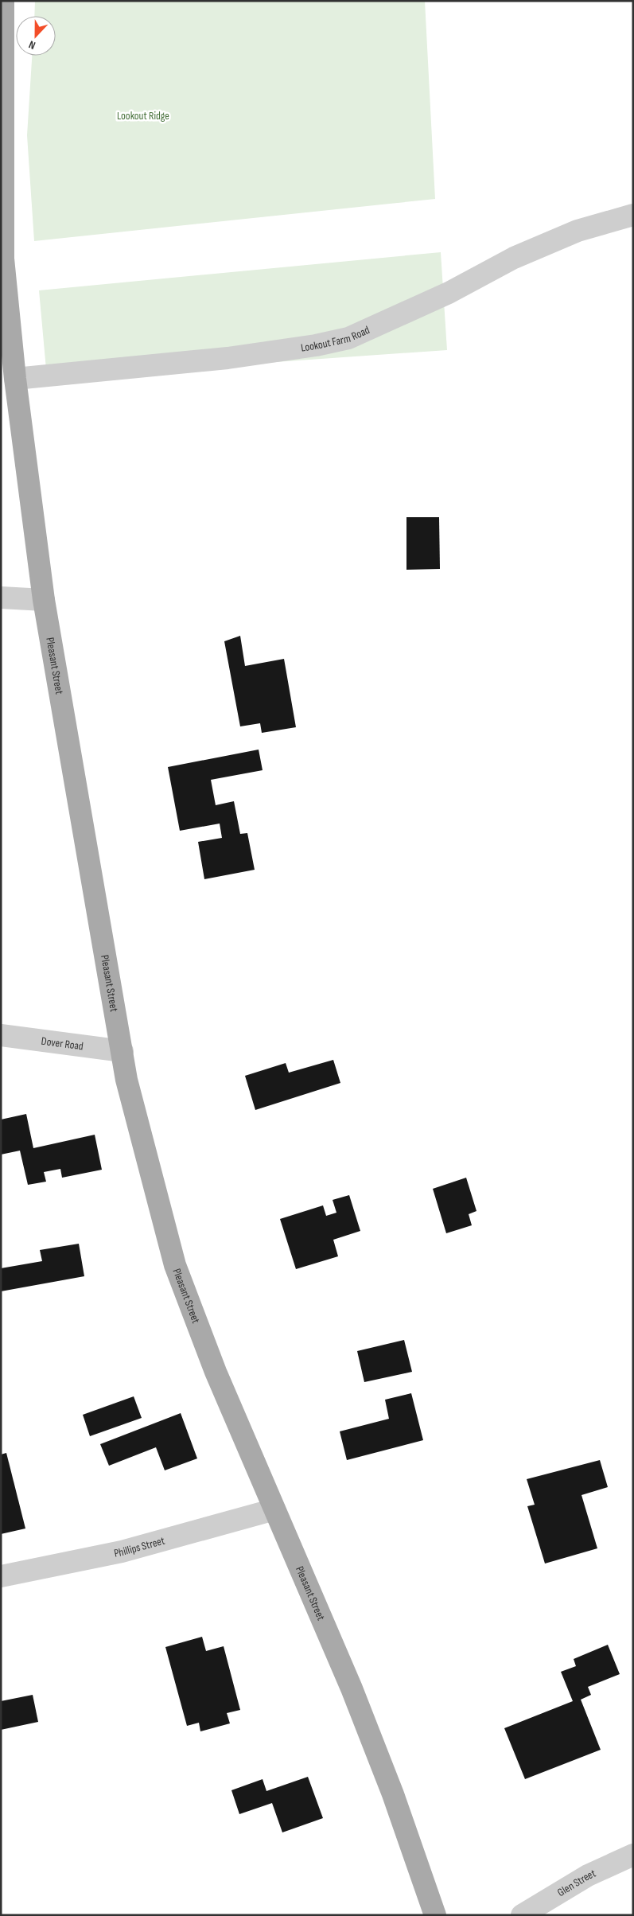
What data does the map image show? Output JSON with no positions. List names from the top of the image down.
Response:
{
  "streets": {
    "main road": ["Pleasant Street"],
    "street": [
      "Lookout Farm Road",
      "Dover Road",
      "Phillips Street",
      "Glen Street"
    ]
  },
  "crossings": [
    ["Lookout Farm Road", "Pleasant Street"],
    ["Pleasant Street", "Dover Road"],
    ["Pleasant Street", "Phillips Street"]
  ],
  "parks": ["Lookout Ridge"],
  "north": "bottom"
}
